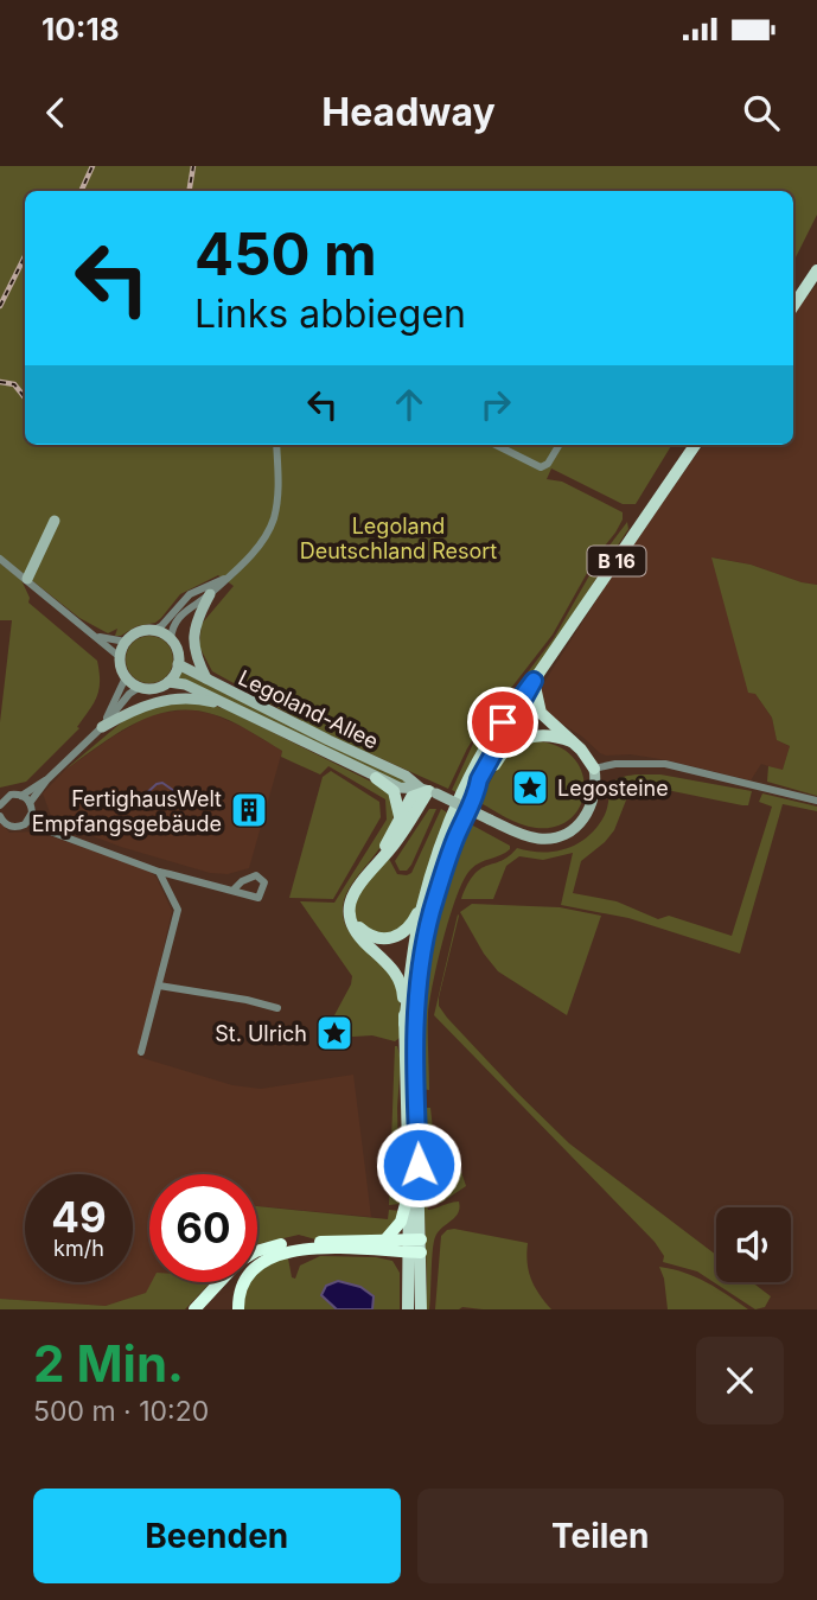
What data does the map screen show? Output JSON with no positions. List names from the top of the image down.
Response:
{
  "streets": {
    "main road": ["B 16"],
    "street": ["Legoland-Allee"]
  },
  "parks": ["Legoland Deutschland Resort"],
  "places": {
    "place": ["Legosteine", "St. Ulrich"],
    "building": ["FertighausWelt Empfangsgebäude"]
  },
  "page": {
    "status": "10:18",
    "header": "Headway",
    "turn": ["450 m", "Links abbiegen"],
    "speed": "49 km/h",
    "limit": "60",
    "heading": ["2 Min.", "500 m · 10:20"],
    "buttons": ["Beenden", "Teilen"]
  }
}
